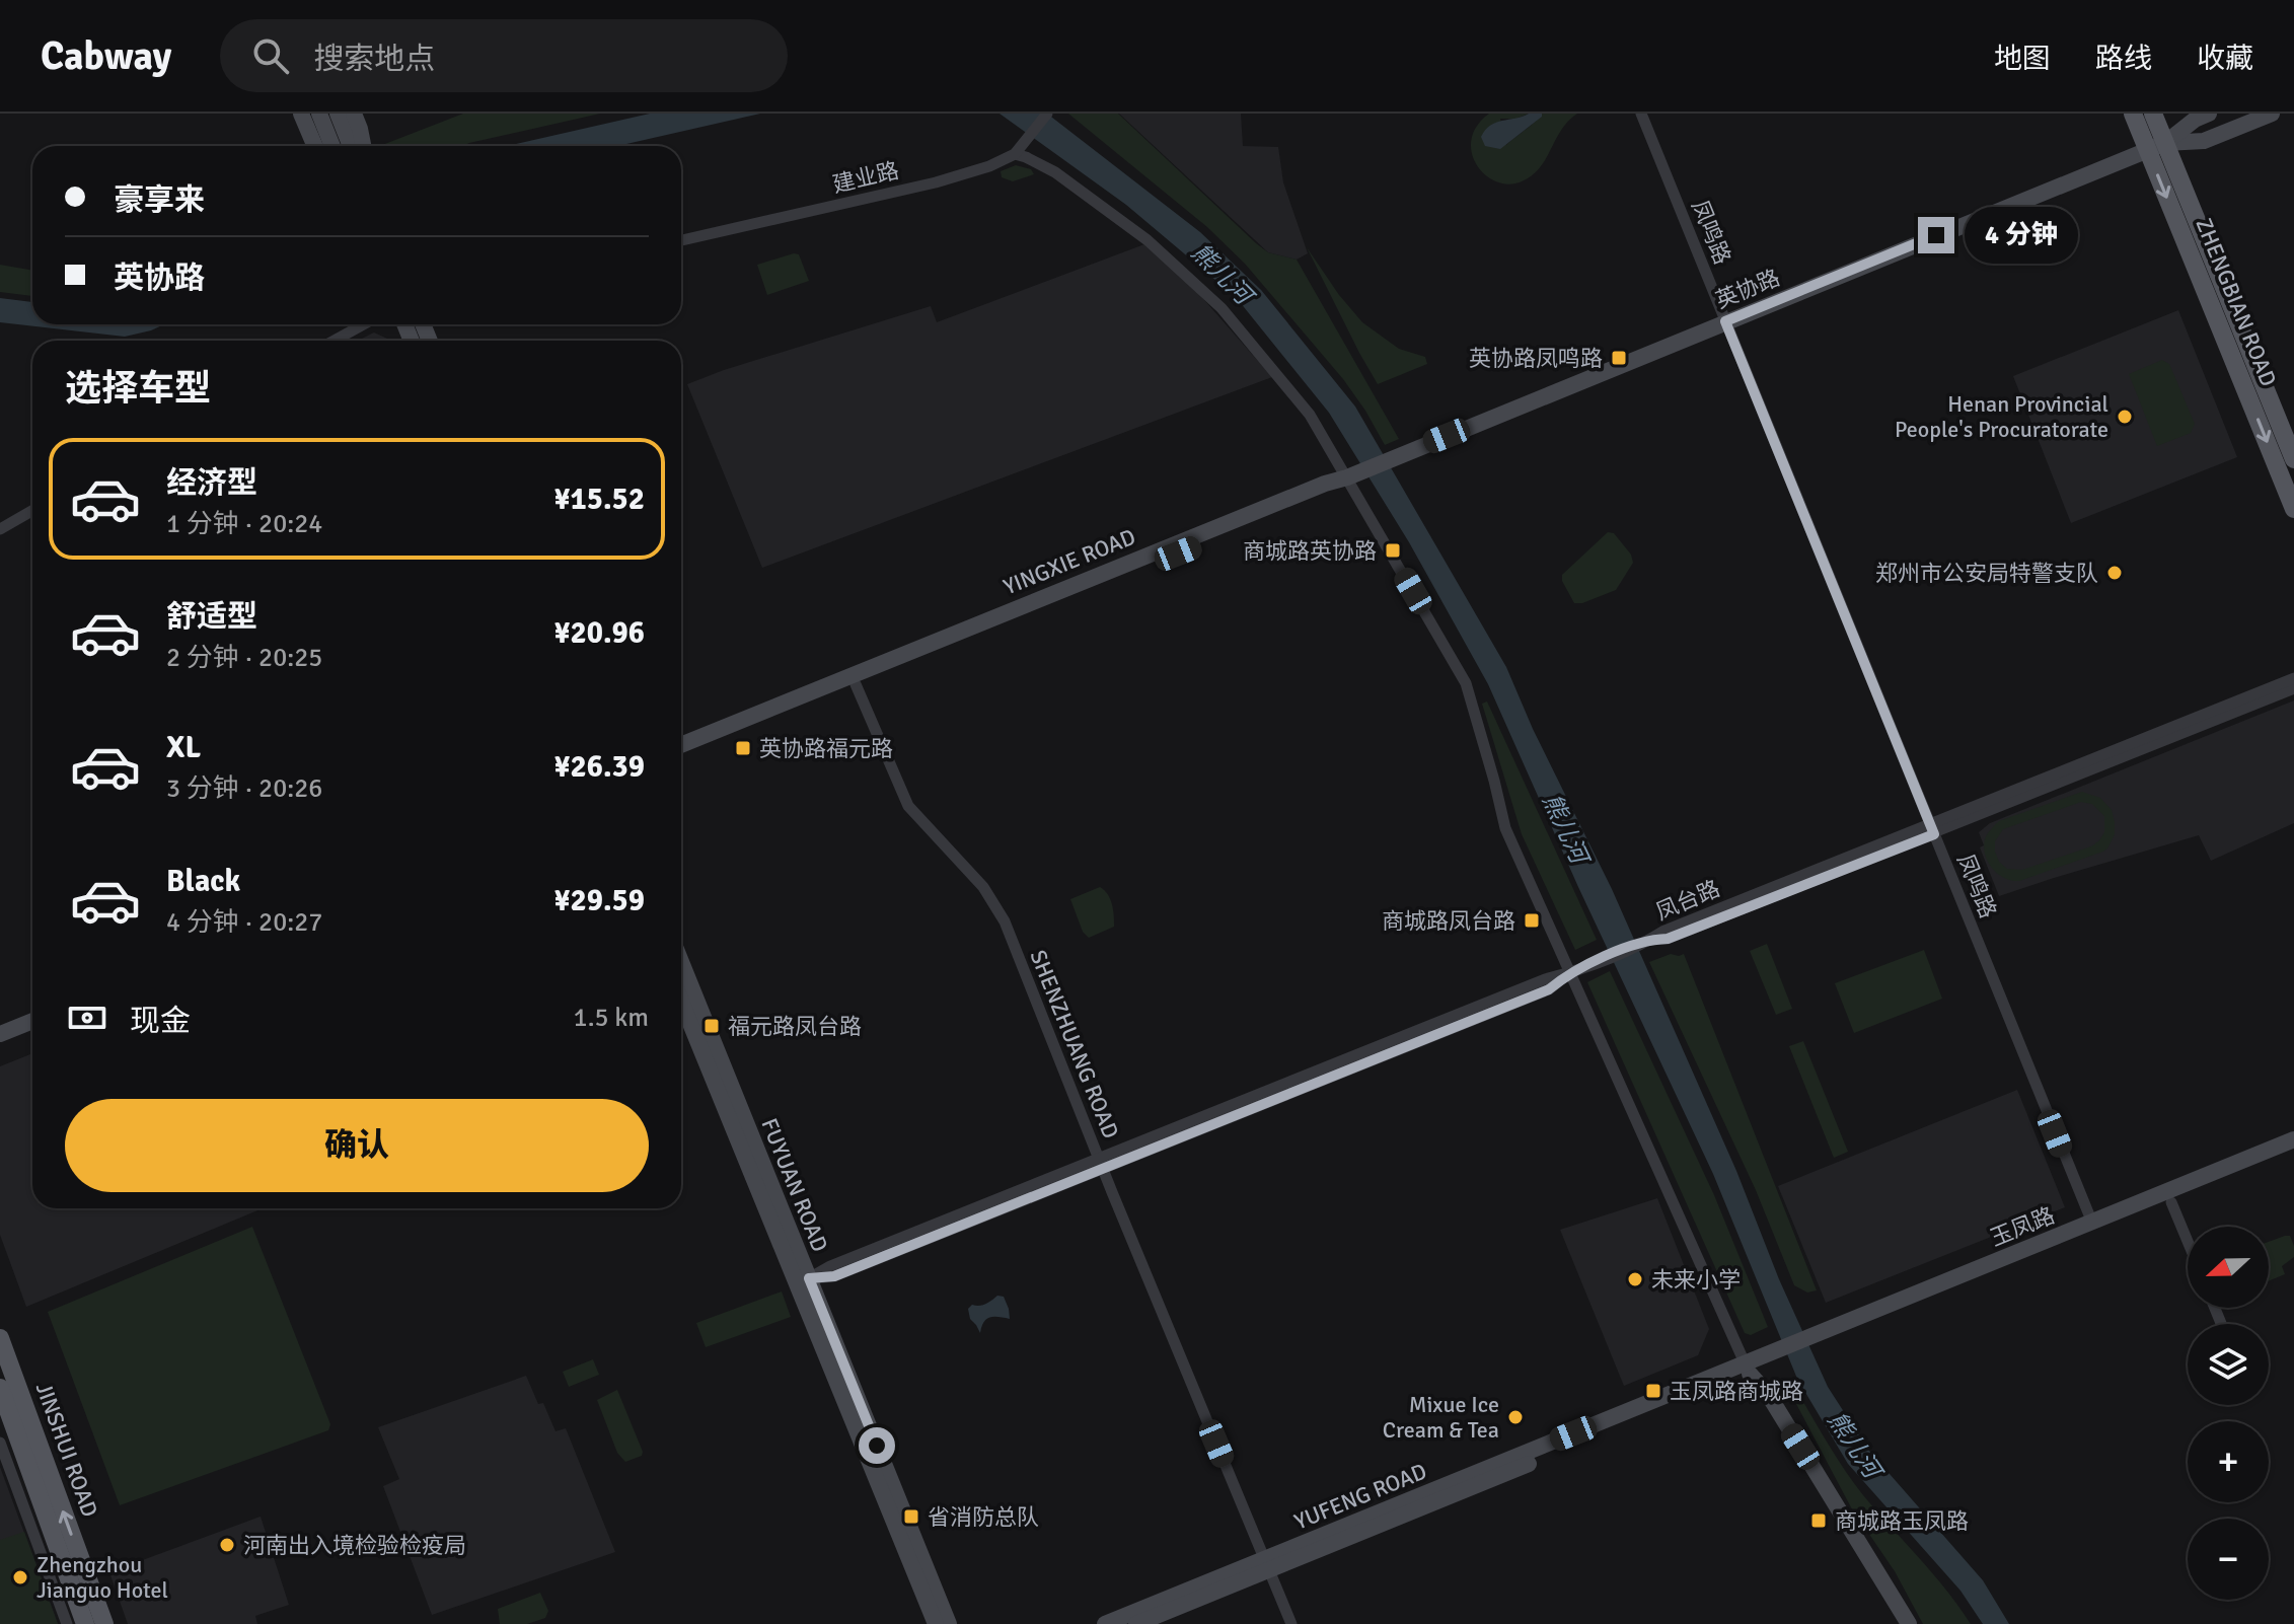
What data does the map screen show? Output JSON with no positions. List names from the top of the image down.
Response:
{
  "streets": {
    "main road": ["ZHENGBIAN ROAD", "JINSHUI ROAD"],
    "street": [
      "建业路",
      "凤鸣路",
      "英协路",
      "YINGXIE ROAD",
      "凤台路",
      "SHENZHUANG ROAD",
      "FUYUAN ROAD",
      "玉凤路",
      "YUFENG ROAD"
    ]
  },
  "crossings": [
    ["凤鸣路", "英协路"],
    ["凤鸣路", "凤台路"],
    ["凤鸣路", "玉凤路"],
    ["英协路", "ZHENGBIAN ROAD"],
    ["英协路", "YINGXIE ROAD"],
    ["YINGXIE ROAD", "SHENZHUANG ROAD"],
    ["凤台路", "SHENZHUANG ROAD"],
    ["凤台路", "FUYUAN ROAD"],
    ["SHENZHUANG ROAD", "YUFENG ROAD"],
    ["玉凤路", "YUFENG ROAD"]
  ],
  "water": ["熊儿河"],
  "places": {
    "transit": [
      "英协路凤鸣路",
      "商城路英协路",
      "英协路福元路",
      "商城路凤台路",
      "福元路凤台路",
      "玉凤路商城路",
      "省消防总队",
      "商城路玉凤路"
    ],
    "other": [
      "Henan Provincial People's Procuratorate",
      "郑州市公安局特警支队",
      "未来小学",
      "Mixue Ice Cream & Tea",
      "河南出入境检验检疫局",
      "Zhengzhou Jianguo Hotel"
    ]
  },
  "north": "left",
  "page": {
    "header": "Cabway",
    "search": "搜索地点",
    "nav": ["地图", "路线", "收藏"],
    "banner": ["豪享来", "英协路"],
    "bubble": "4 分钟",
    "heading": "选择车型",
    "list": [
      {
        "name": "经济型",
        "note": "1 分钟 · 20:24",
        "value": "¥15.52"
      },
      {
        "name": "舒适型",
        "note": "2 分钟 · 20:25",
        "value": "¥20.96"
      },
      {
        "name": "XL",
        "note": "3 分钟 · 20:26",
        "value": "¥26.39"
      },
      {
        "name": "Black",
        "note": "4 分钟 · 20:27",
        "value": "¥29.59"
      }
    ],
    "pay": ["现金", "1.5 km"],
    "buttons": "确认",
    "map_buttons": ["+", "−"]
  }
}
